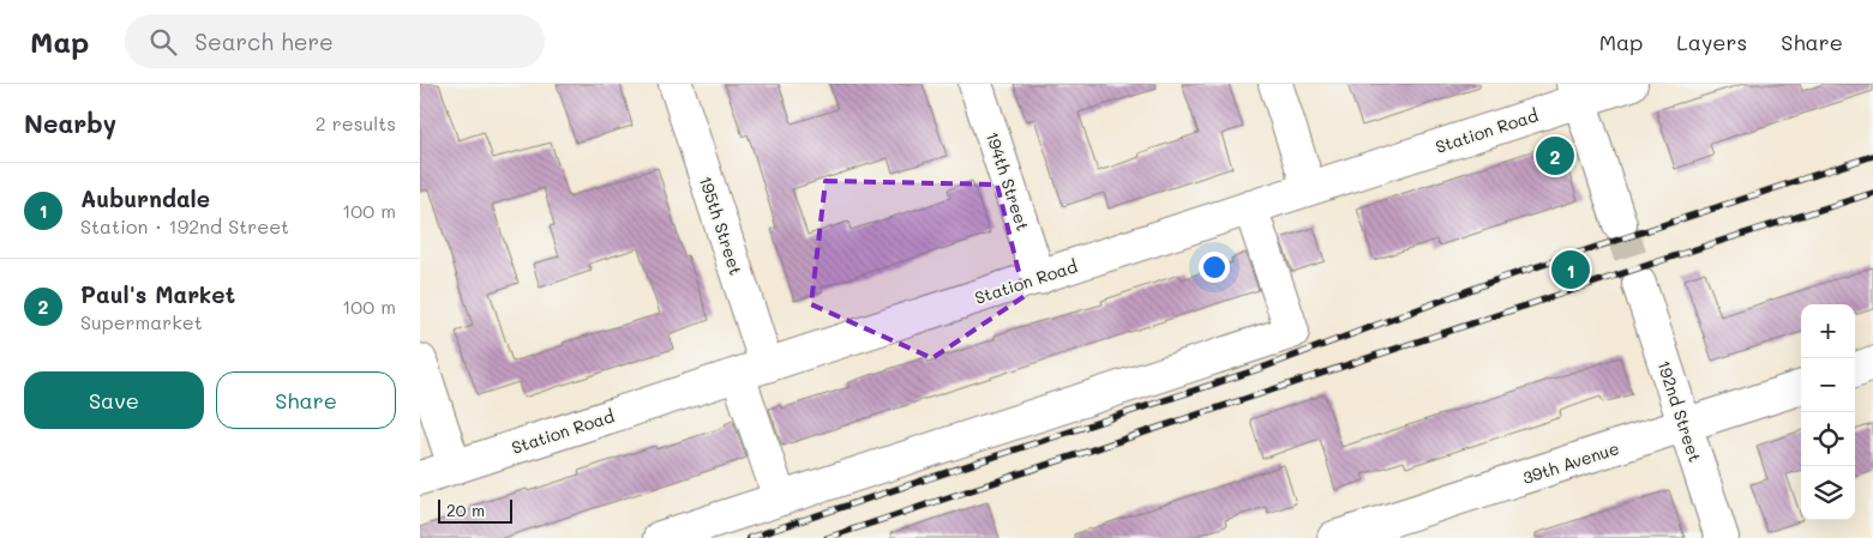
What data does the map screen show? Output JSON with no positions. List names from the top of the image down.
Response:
{
  "streets": {
    "street": [
      "Station Road",
      "194th Street",
      "195th Street",
      "192nd Street",
      "39th Avenue"
    ]
  },
  "crossings": [
    ["Station Road", "194th Street"],
    ["Station Road", "195th Street"],
    ["192nd Street", "39th Avenue"]
  ],
  "scale_bar": "20 m",
  "page": {
    "header": "Map",
    "search": "Search here",
    "nav": ["Map", "Layers", "Share"],
    "heading": ["Nearby", "2 results"],
    "pins": ["2", "1"],
    "list": [
      {
        "mark": "1",
        "name": "Auburndale",
        "note": "Station · 192nd Street",
        "value": "100 m"
      },
      {
        "mark": "2",
        "name": "Paul's Market",
        "note": "Supermarket",
        "value": "100 m"
      }
    ],
    "map_buttons": ["+", "−"],
    "buttons": ["Save", "Share"],
    "scale": "20 m"
  }
}
